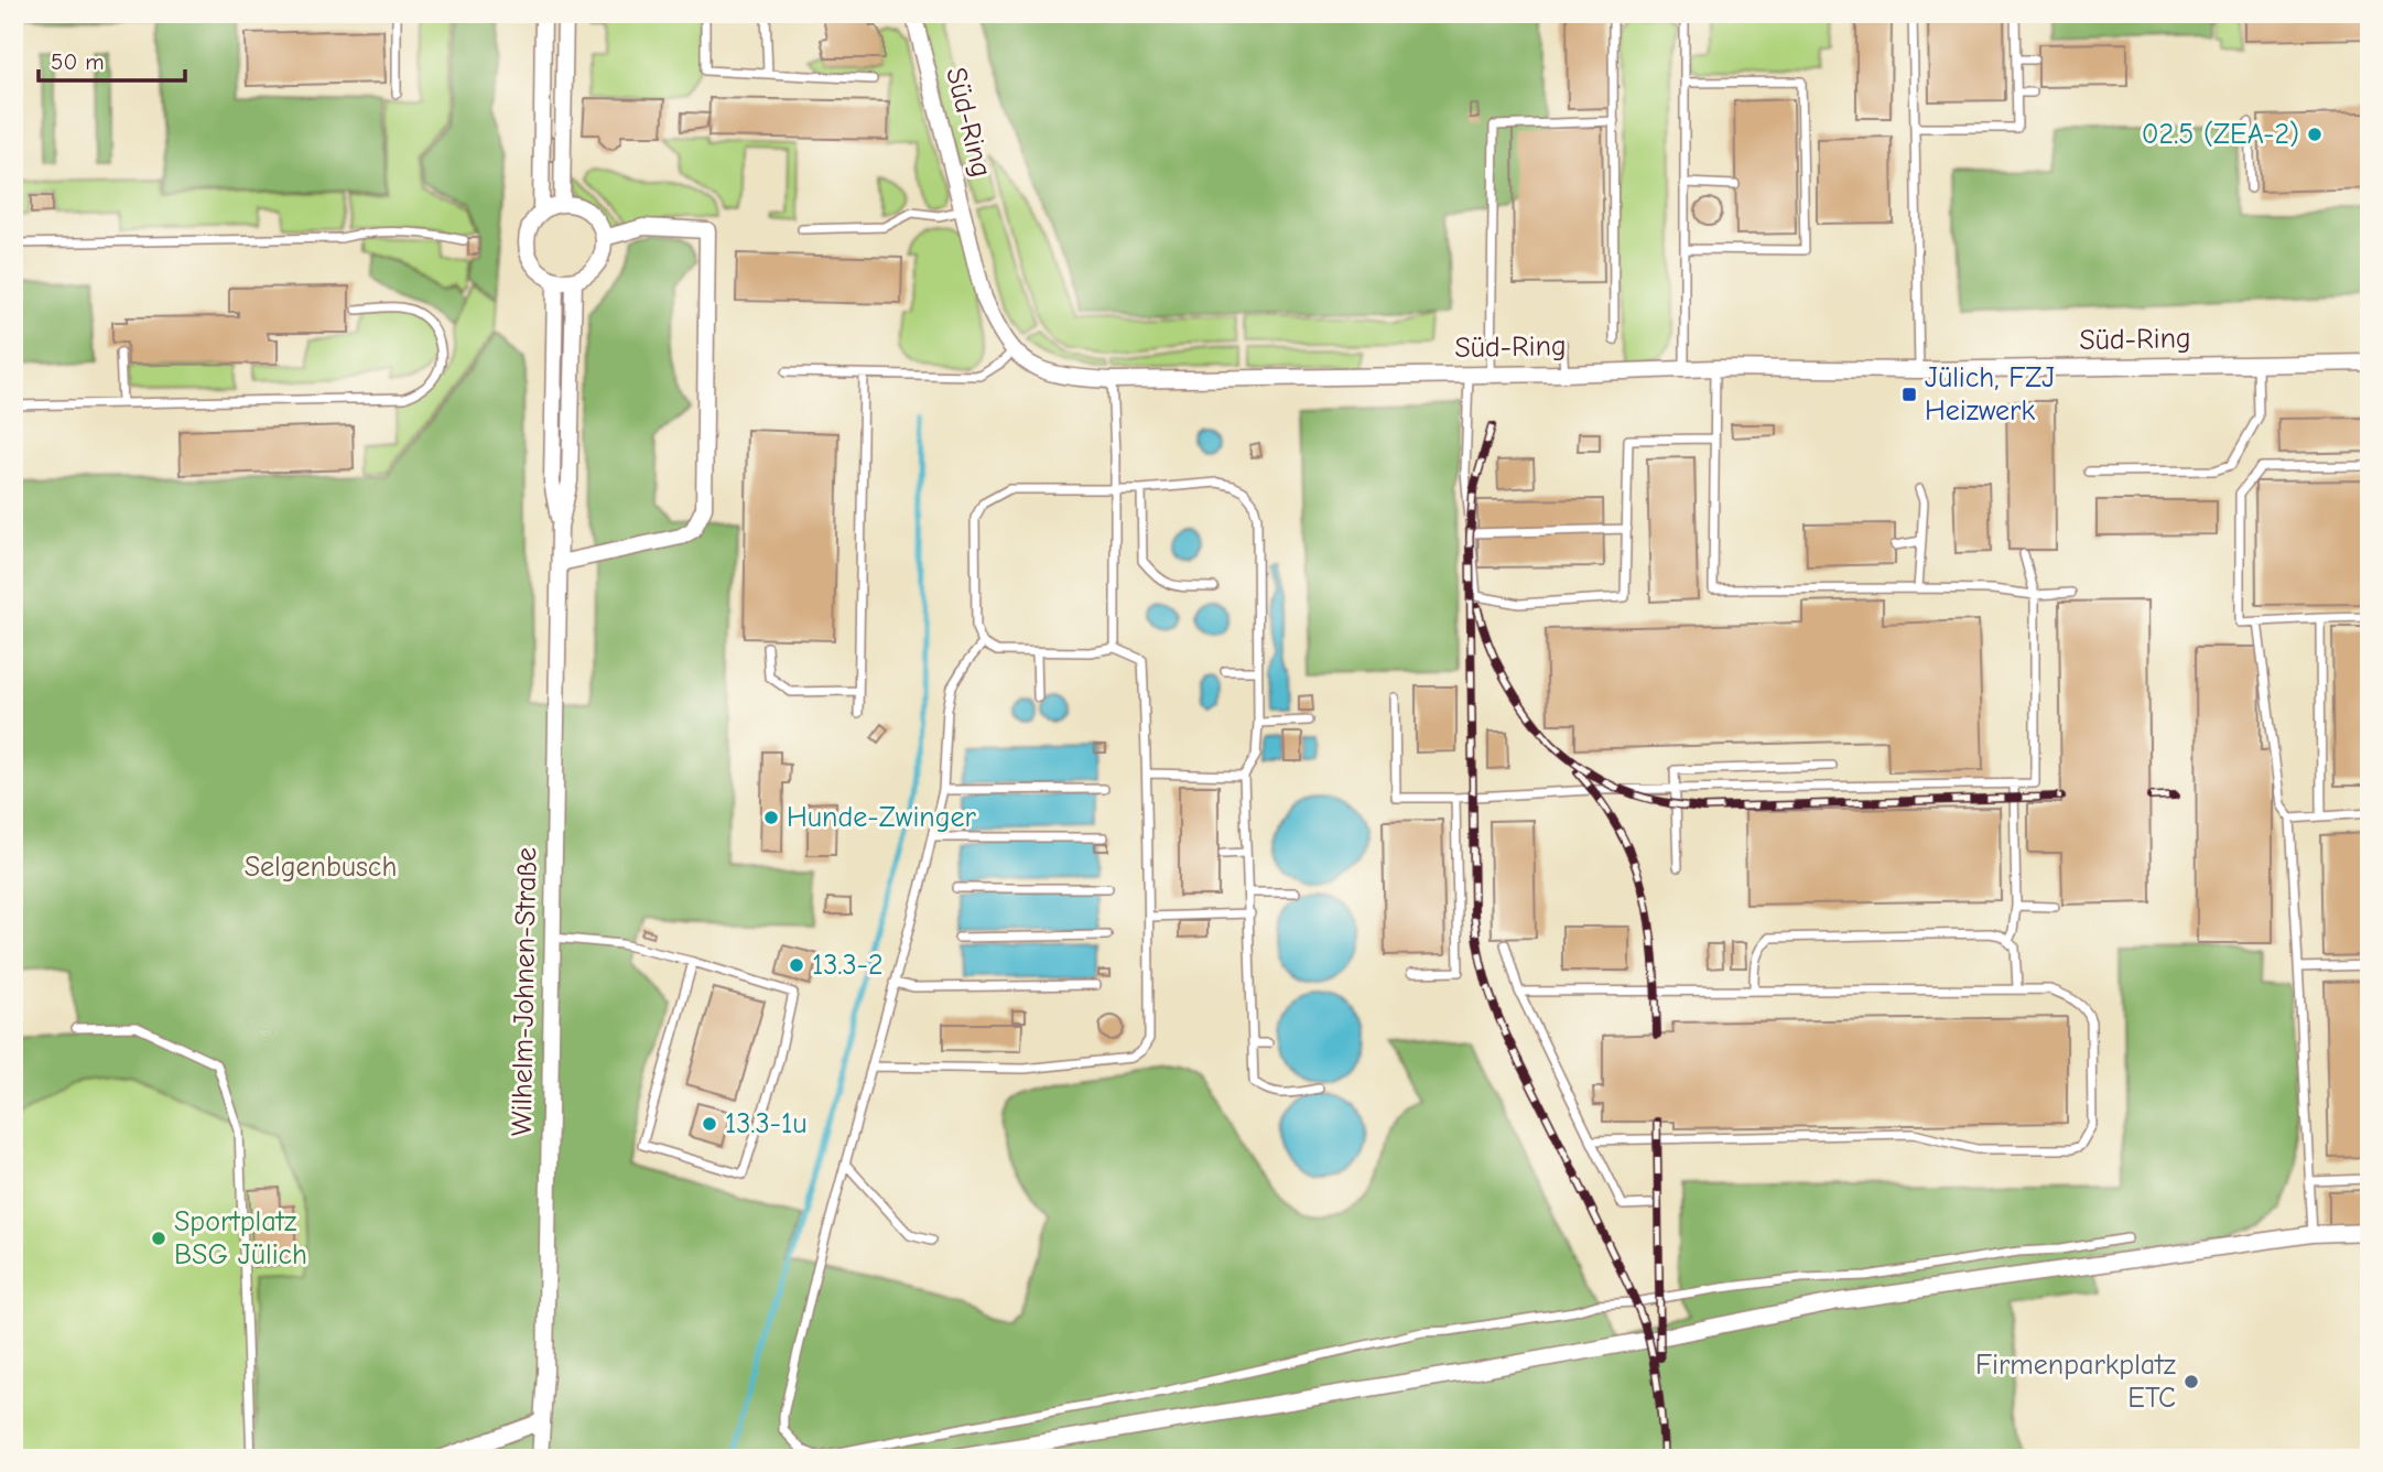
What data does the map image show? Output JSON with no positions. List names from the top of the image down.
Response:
{
  "streets": {
    "street": ["Süd-Ring", "Wilhelm-Johnen-Straße"]
  },
  "parks": ["Selgenbusch"],
  "places": {
    "other": [
      "02.5 (ZEA-2)",
      "Hunde-Zwinger",
      "13.3-2",
      "13.3-1u",
      "Sportplatz BSG Jülich",
      "Firmenparkplatz ETC"
    ],
    "transit": ["Jülich, FZJ Heizwerk"]
  },
  "scale_bar": "50 m"
}
